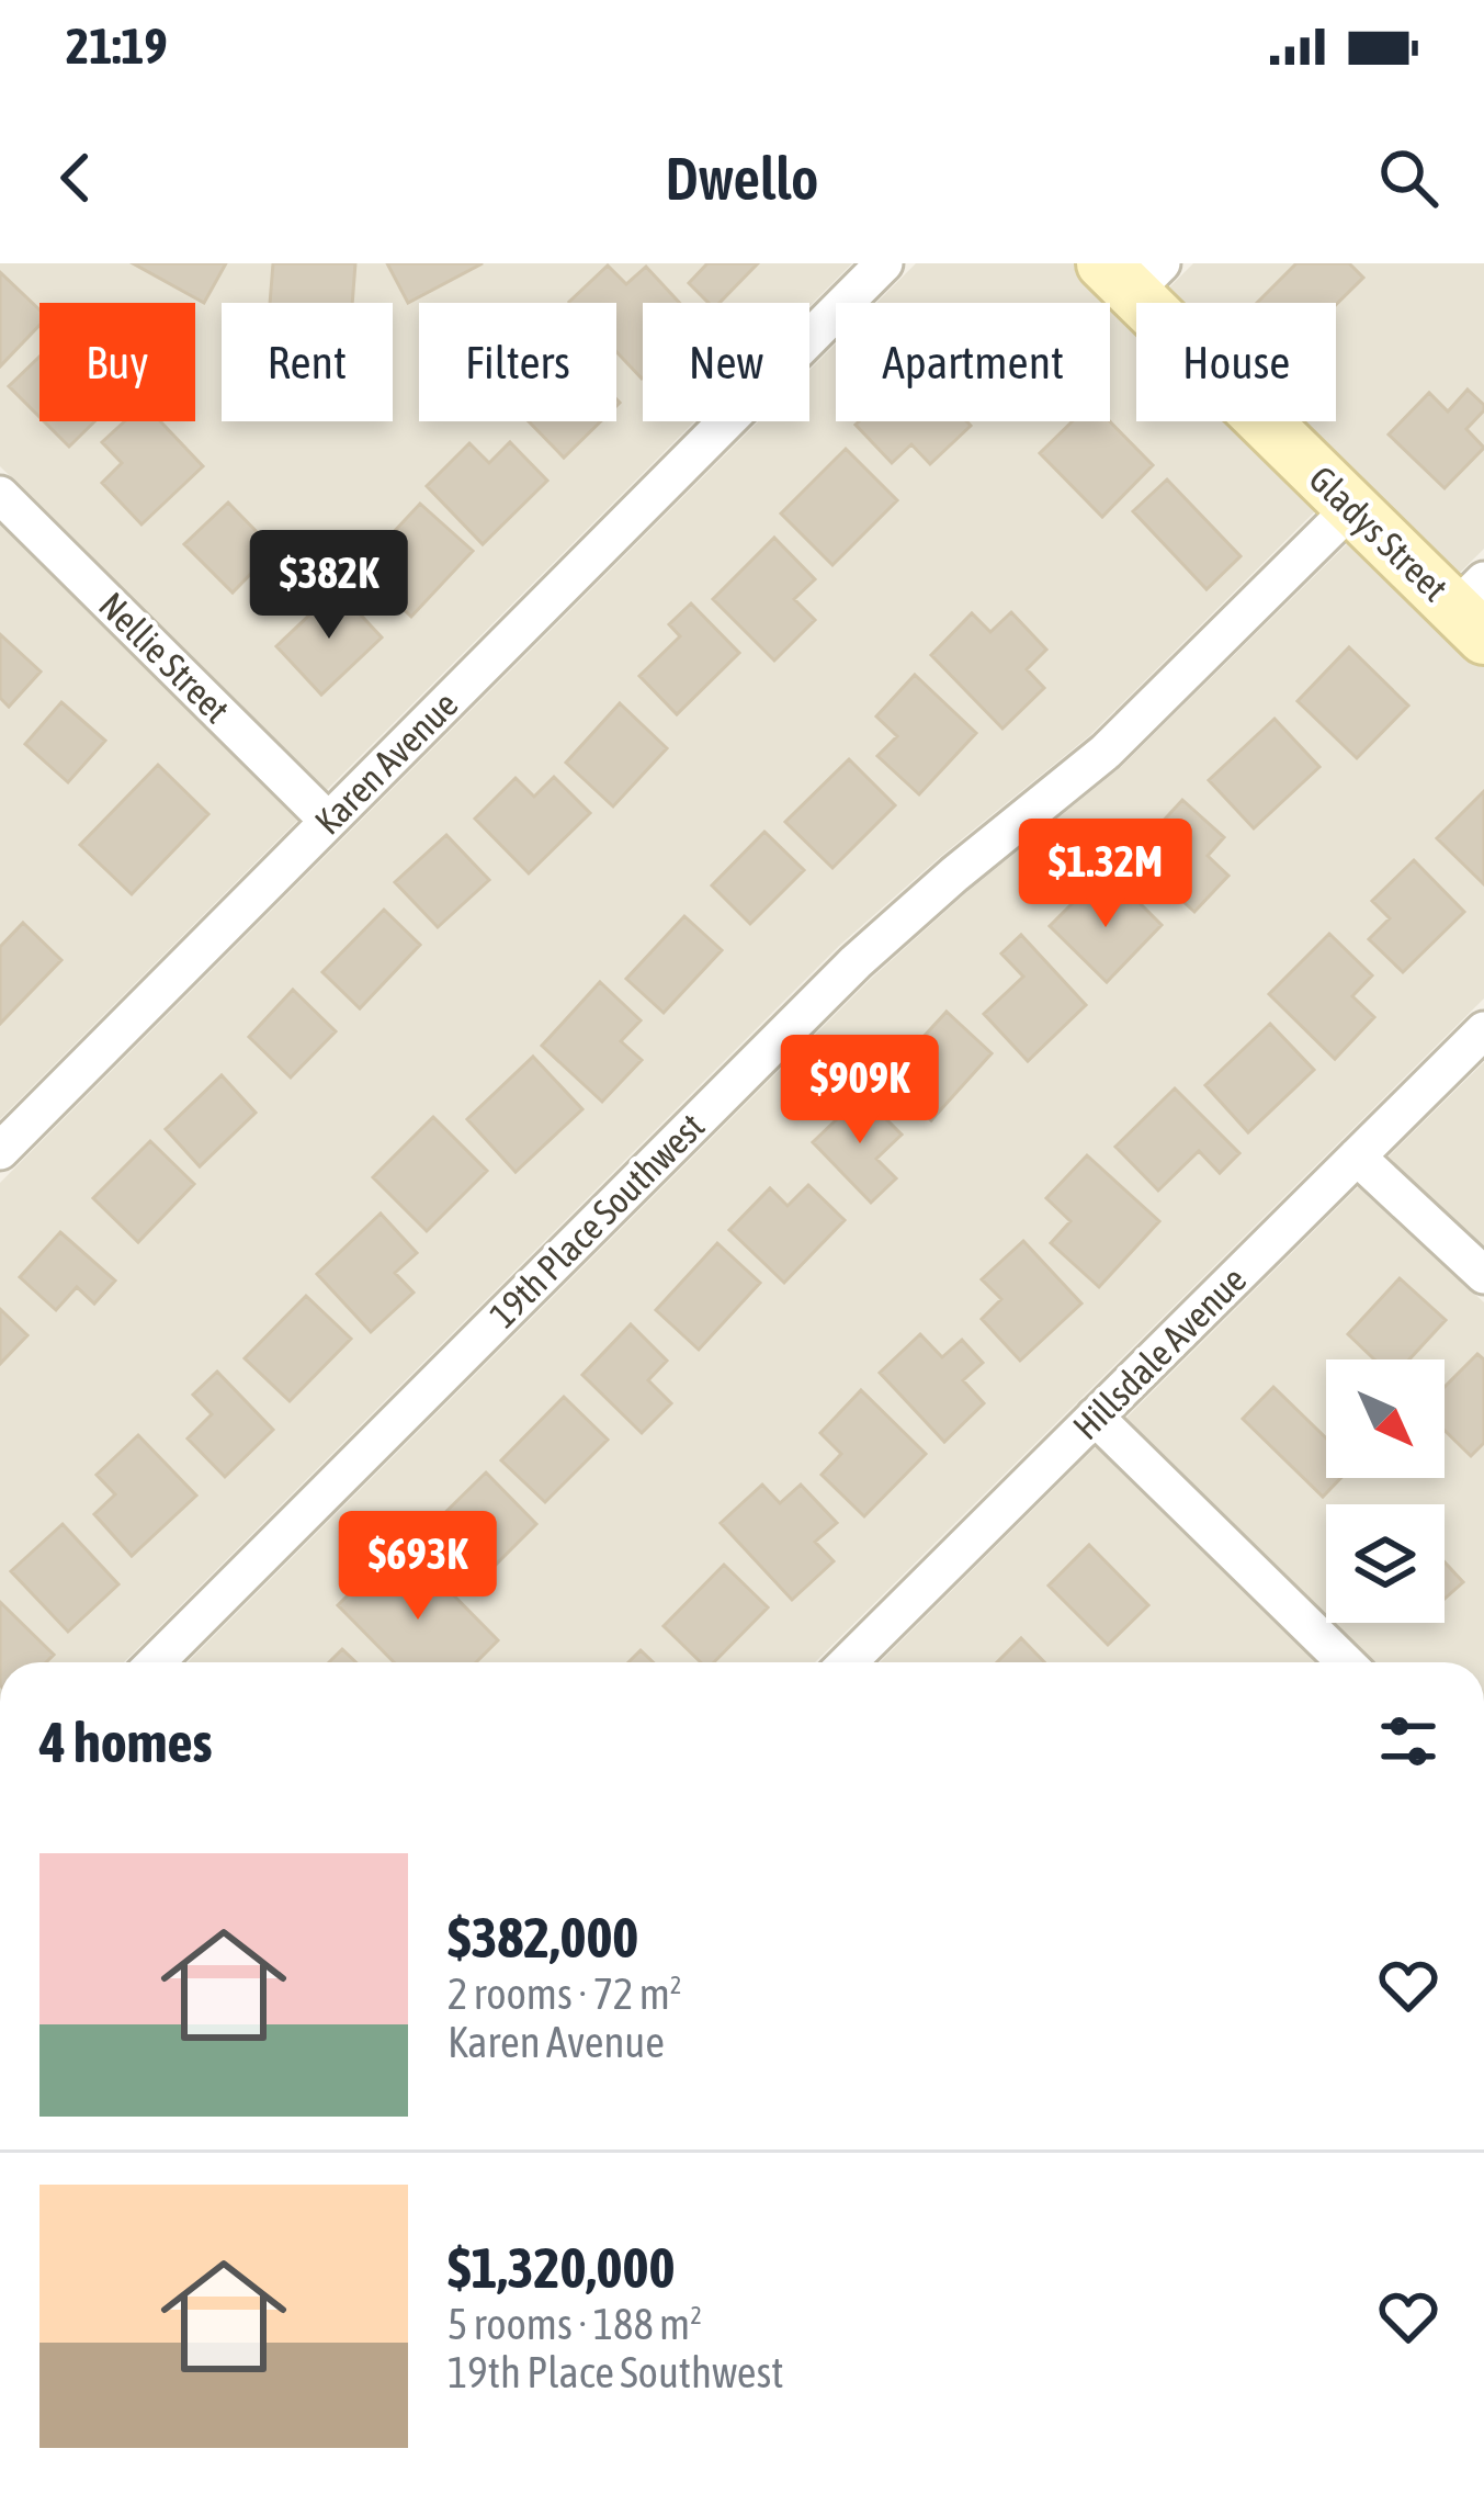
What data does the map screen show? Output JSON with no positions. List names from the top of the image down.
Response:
{
  "streets": {
    "street": [
      "Gladys Street",
      "Nellie Street",
      "Karen Avenue",
      "19th Place Southwest",
      "Hillsdale Avenue"
    ]
  },
  "crossings": [
    ["Gladys Street", "19th Place Southwest"],
    ["Nellie Street", "Karen Avenue"]
  ],
  "north": "bottom right",
  "page": {
    "status": "21:19",
    "header": "Dwello",
    "chip": [
      "Buy",
      "Rent",
      "Filters",
      "New",
      "Apartment",
      "House"
    ],
    "price": [
      "$382K",
      "$1.32M",
      "$909K",
      "$693K"
    ],
    "heading": "4 homes",
    "list": [
      {
        "name": "$382,000",
        "note": "2 rooms · 72 m² · Karen Avenue"
      },
      {
        "name": "$1,320,000",
        "note": "5 rooms · 188 m² · 19th Place Southwest"
      }
    ]
  }
}
